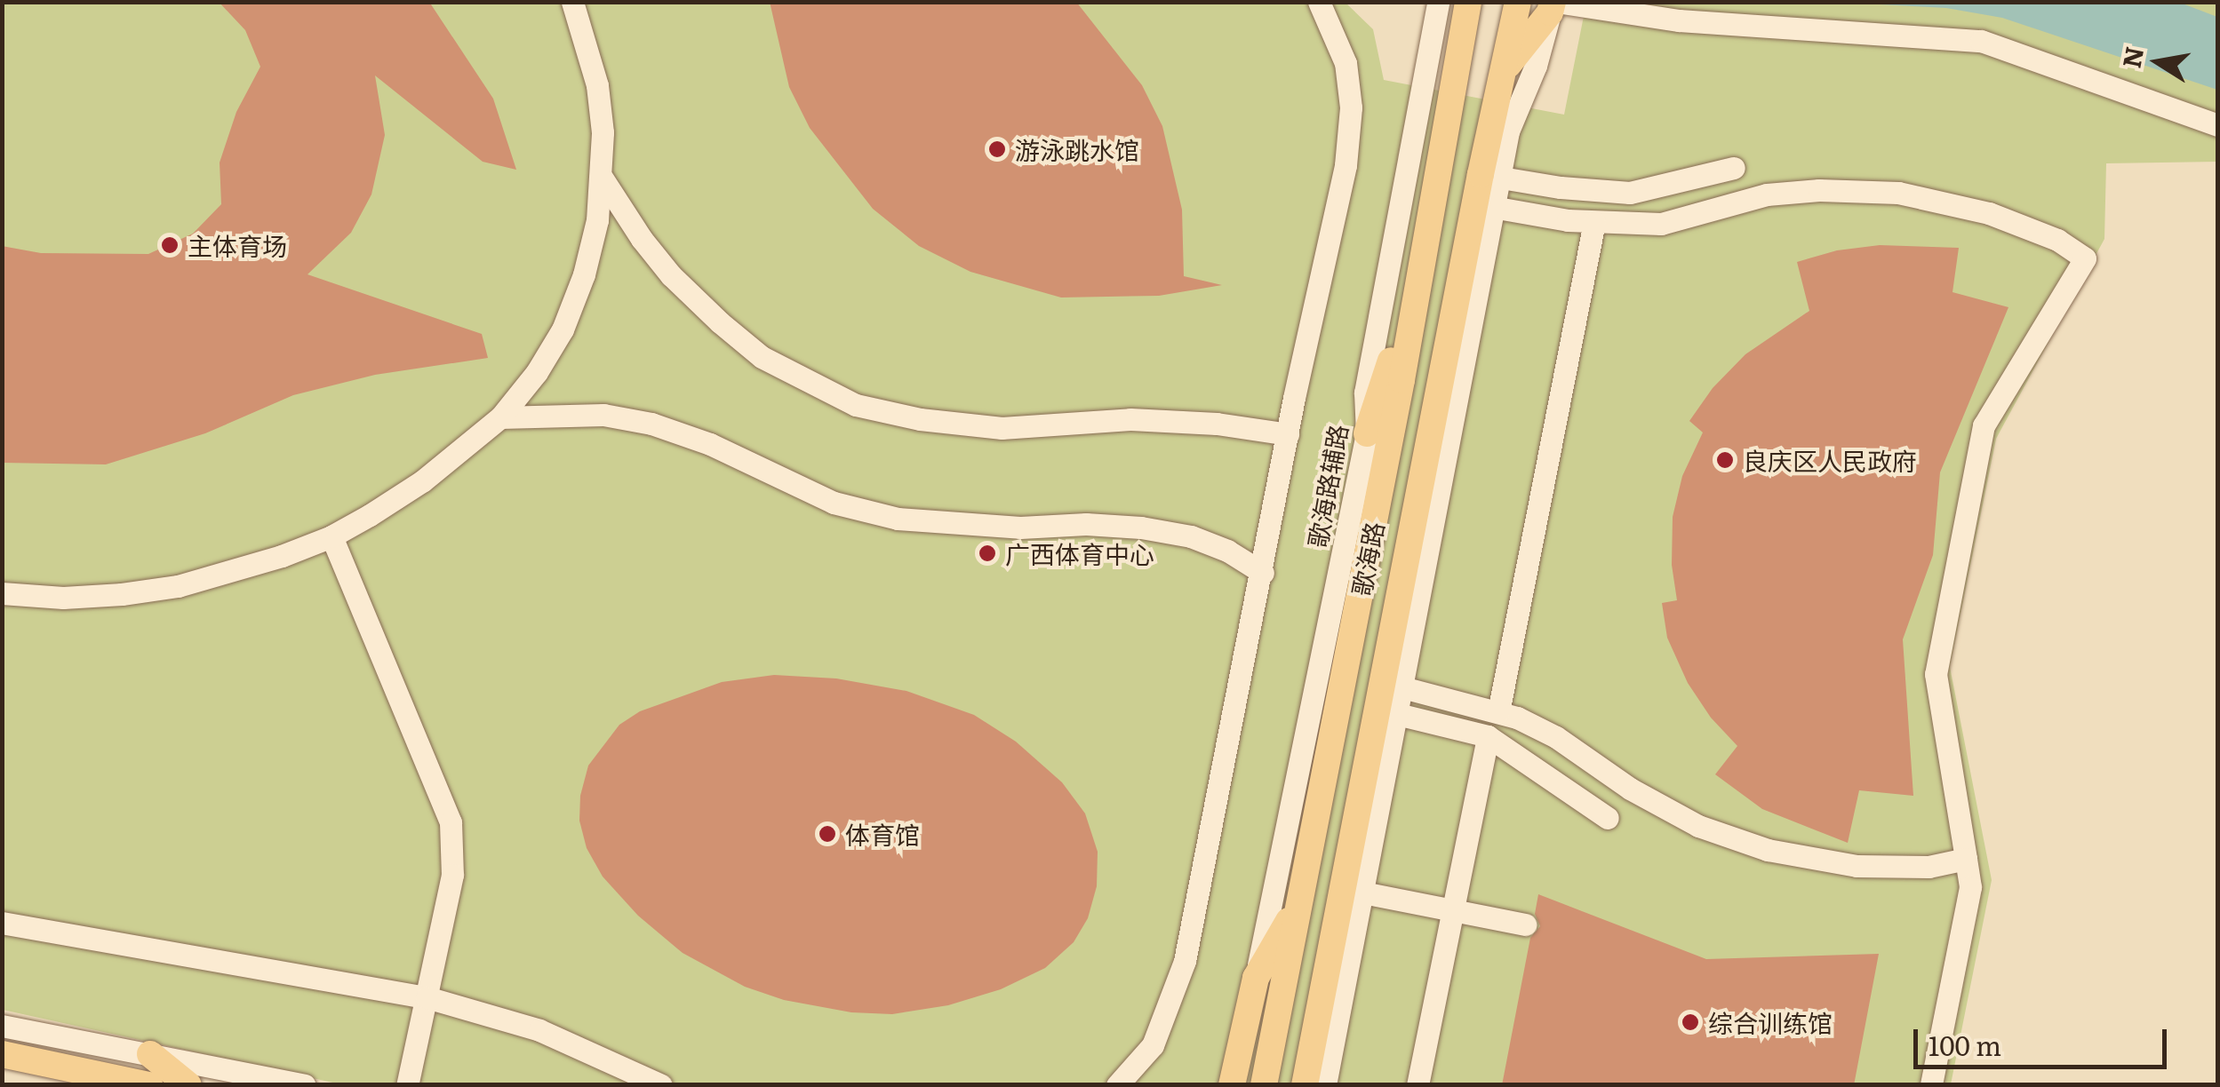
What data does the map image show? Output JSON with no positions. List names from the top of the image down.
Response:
{
  "streets": {
    "main road": ["歌海路"],
    "street": ["歌海路辅路"]
  },
  "places": [
    "游泳跳水馆",
    "主体育场",
    "良庆区人民政府",
    "广西体育中心",
    "体育馆",
    "综合训练馆"
  ],
  "scale_bar": "100 m",
  "north": "left"
}
